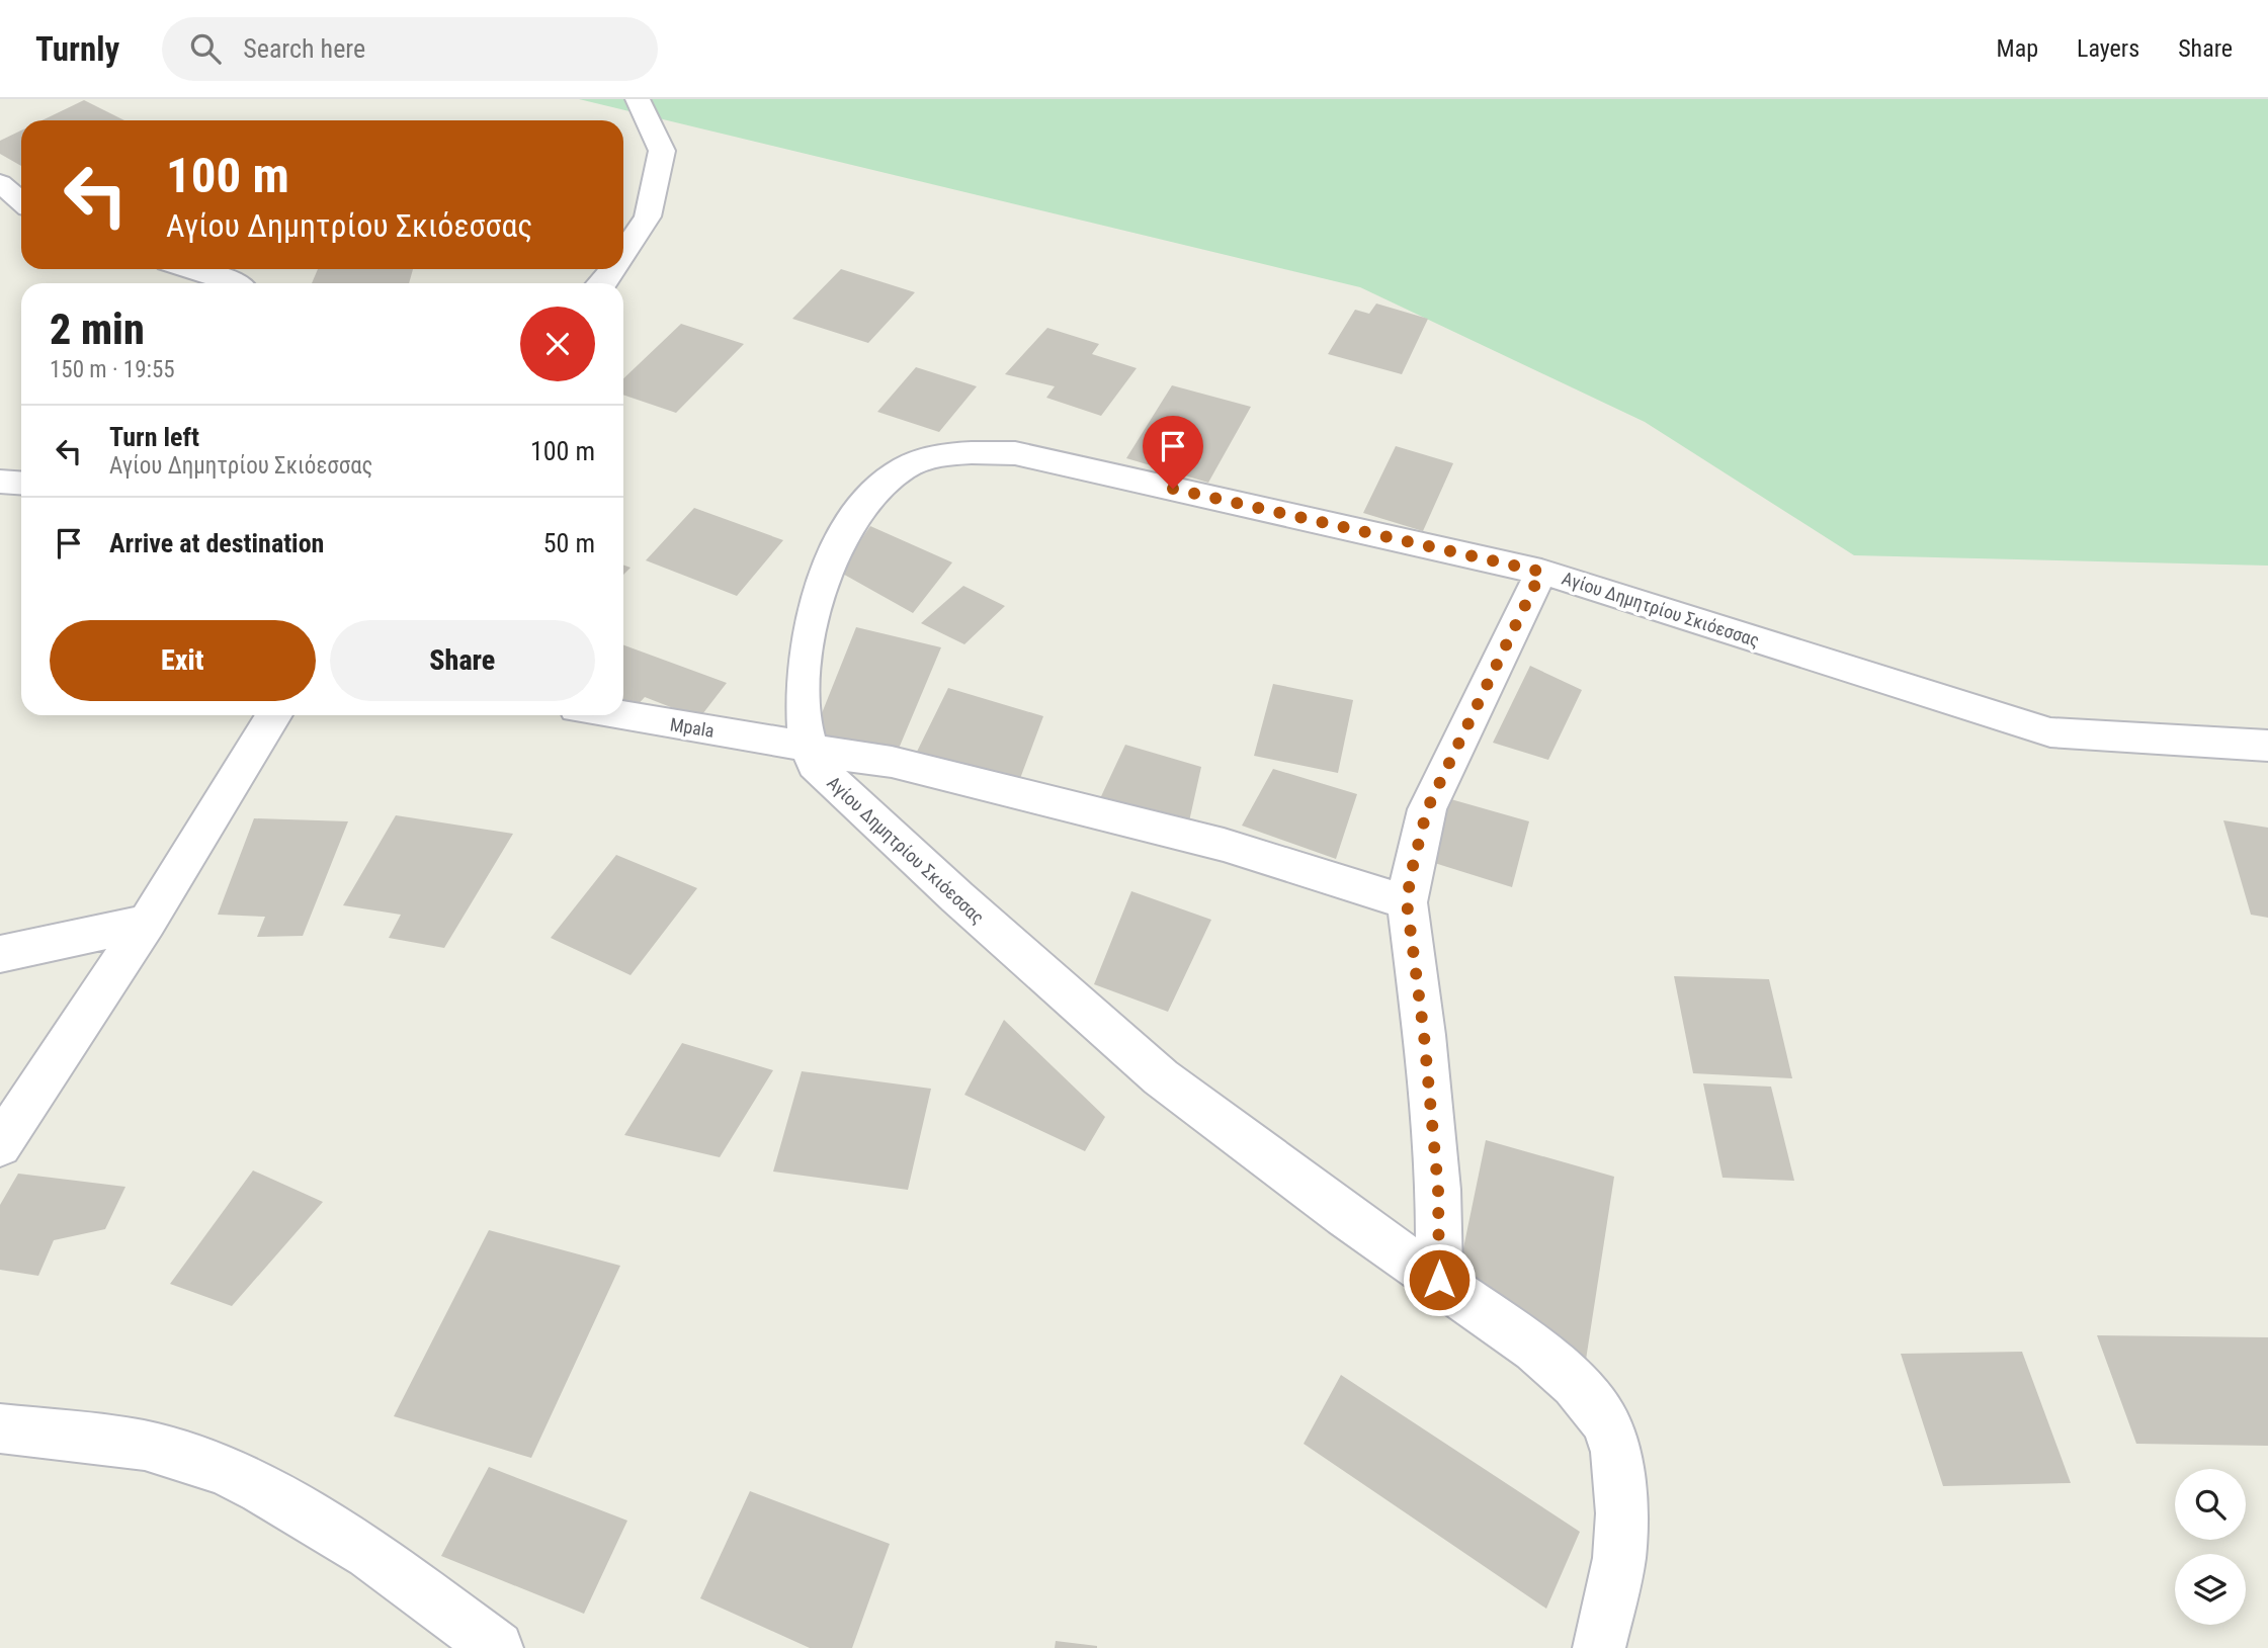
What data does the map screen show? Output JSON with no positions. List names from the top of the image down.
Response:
{
  "streets": {
    "street": ["Αγίου Δημητρίου Σκιόεσσας", "Mpala"]
  },
  "crossings": [
    ["Αγίου Δημητρίου Σκιόεσσας", "Mpala"]
  ],
  "page": {
    "header": "Turnly",
    "search": "Search here",
    "nav": ["Map", "Layers", "Share"],
    "turn": ["100 m", "Αγίου Δημητρίου Σκιόεσσας"],
    "heading": ["2 min", "150 m · 19:55"],
    "list": [
      {
        "name": "Turn left",
        "note": "Αγίου Δημητρίου Σκιόεσσας",
        "value": "100 m"
      },
      {
        "name": "Arrive at destination",
        "value": "50 m"
      }
    ],
    "buttons": ["Exit", "Share"]
  }
}
